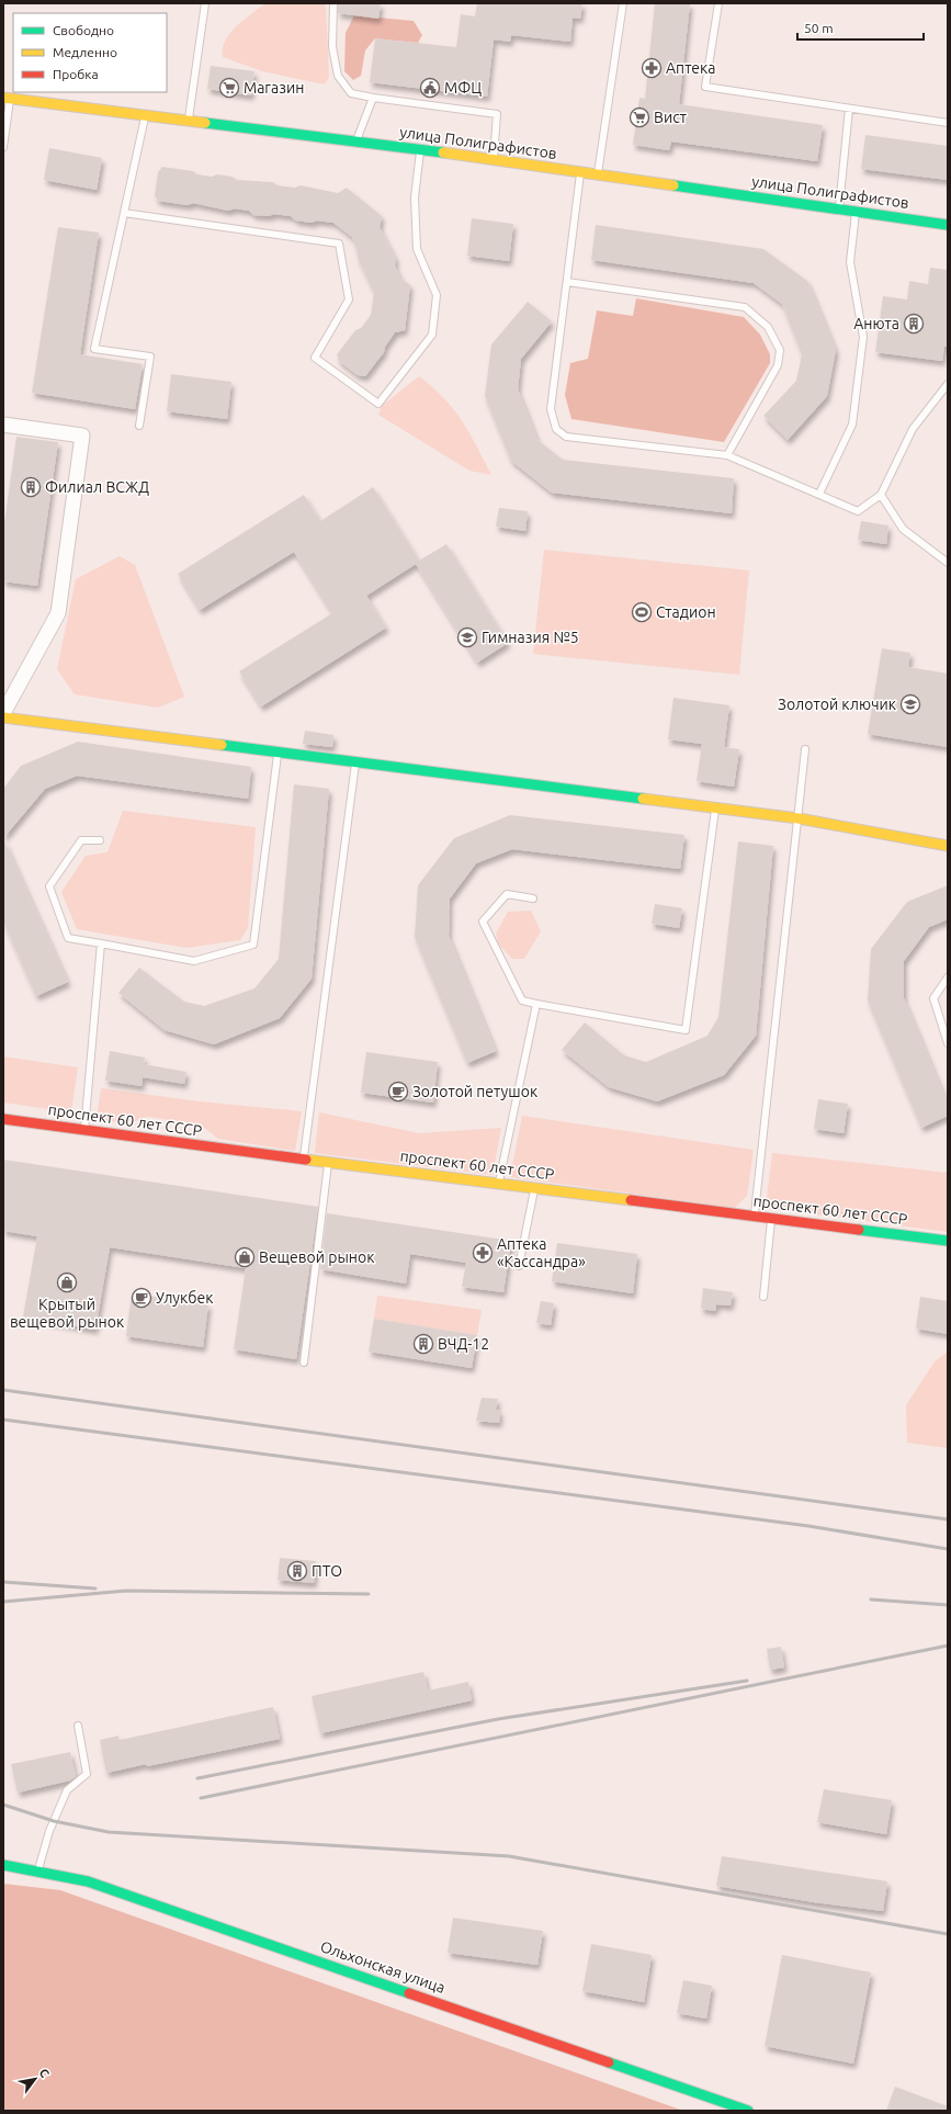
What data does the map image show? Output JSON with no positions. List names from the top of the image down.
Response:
{
  "streets": {
    "street": ["улица Полиграфистов", "проспект 60 лет СССР", "Ольхонская улица"]
  },
  "places": {
    "pharmacy": ["Аптека", "Аптека «Кассандра»"],
    "supermarket": ["Магазин", "Вист"],
    "public building": ["МФЦ"],
    "building": [
      "Анюта",
      "Филиал ВСЖД",
      "ВЧД-12",
      "ПТО"
    ],
    "sports": ["Стадион"],
    "school or university": ["Гимназия №5", "Золотой ключик"],
    "cafe": ["Золотой петушок", "Улукбек"],
    "shop": ["Вещевой рынок", "Крытый вещевой рынок"]
  },
  "legend": ["Свободно", "Медленно", "Пробка"],
  "scale_bar": "50 m",
  "north": "top right"
}
